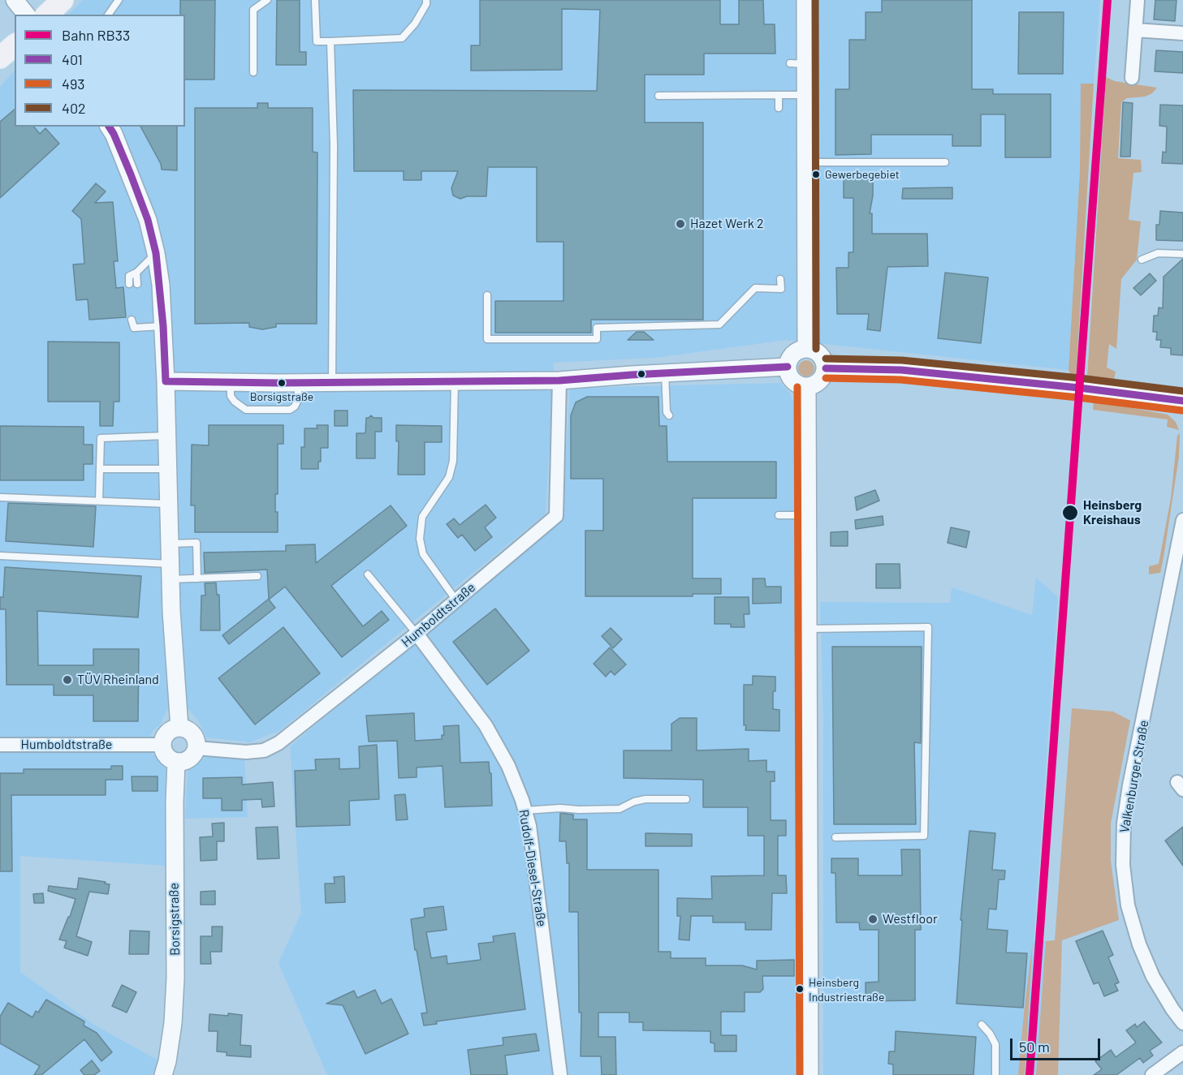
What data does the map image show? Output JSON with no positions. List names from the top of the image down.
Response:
{
  "streets": {
    "street": [
      "Humboldtstraße",
      "Valkenburger Straße",
      "Rudolf-Diesel-Straße",
      "Borsigstraße"
    ]
  },
  "crossings": [
    ["Humboldtstraße", "Rudolf-Diesel-Straße"],
    ["Humboldtstraße", "Borsigstraße"]
  ],
  "places": [
    "Gewerbegebiet",
    "Hazet Werk 2",
    "Borsigstraße",
    "Heinsberg Kreishaus",
    "TÜV Rheinland",
    "Westfloor",
    "Heinsberg Industriestraße"
  ],
  "lines": [
    "rail line RB33",
    "transit line 402",
    "transit line 401",
    "transit line 493"
  ],
  "legend": [
    "Bahn RB33",
    "401",
    "493",
    "402"
  ],
  "scale_bar": "50 m"
}
